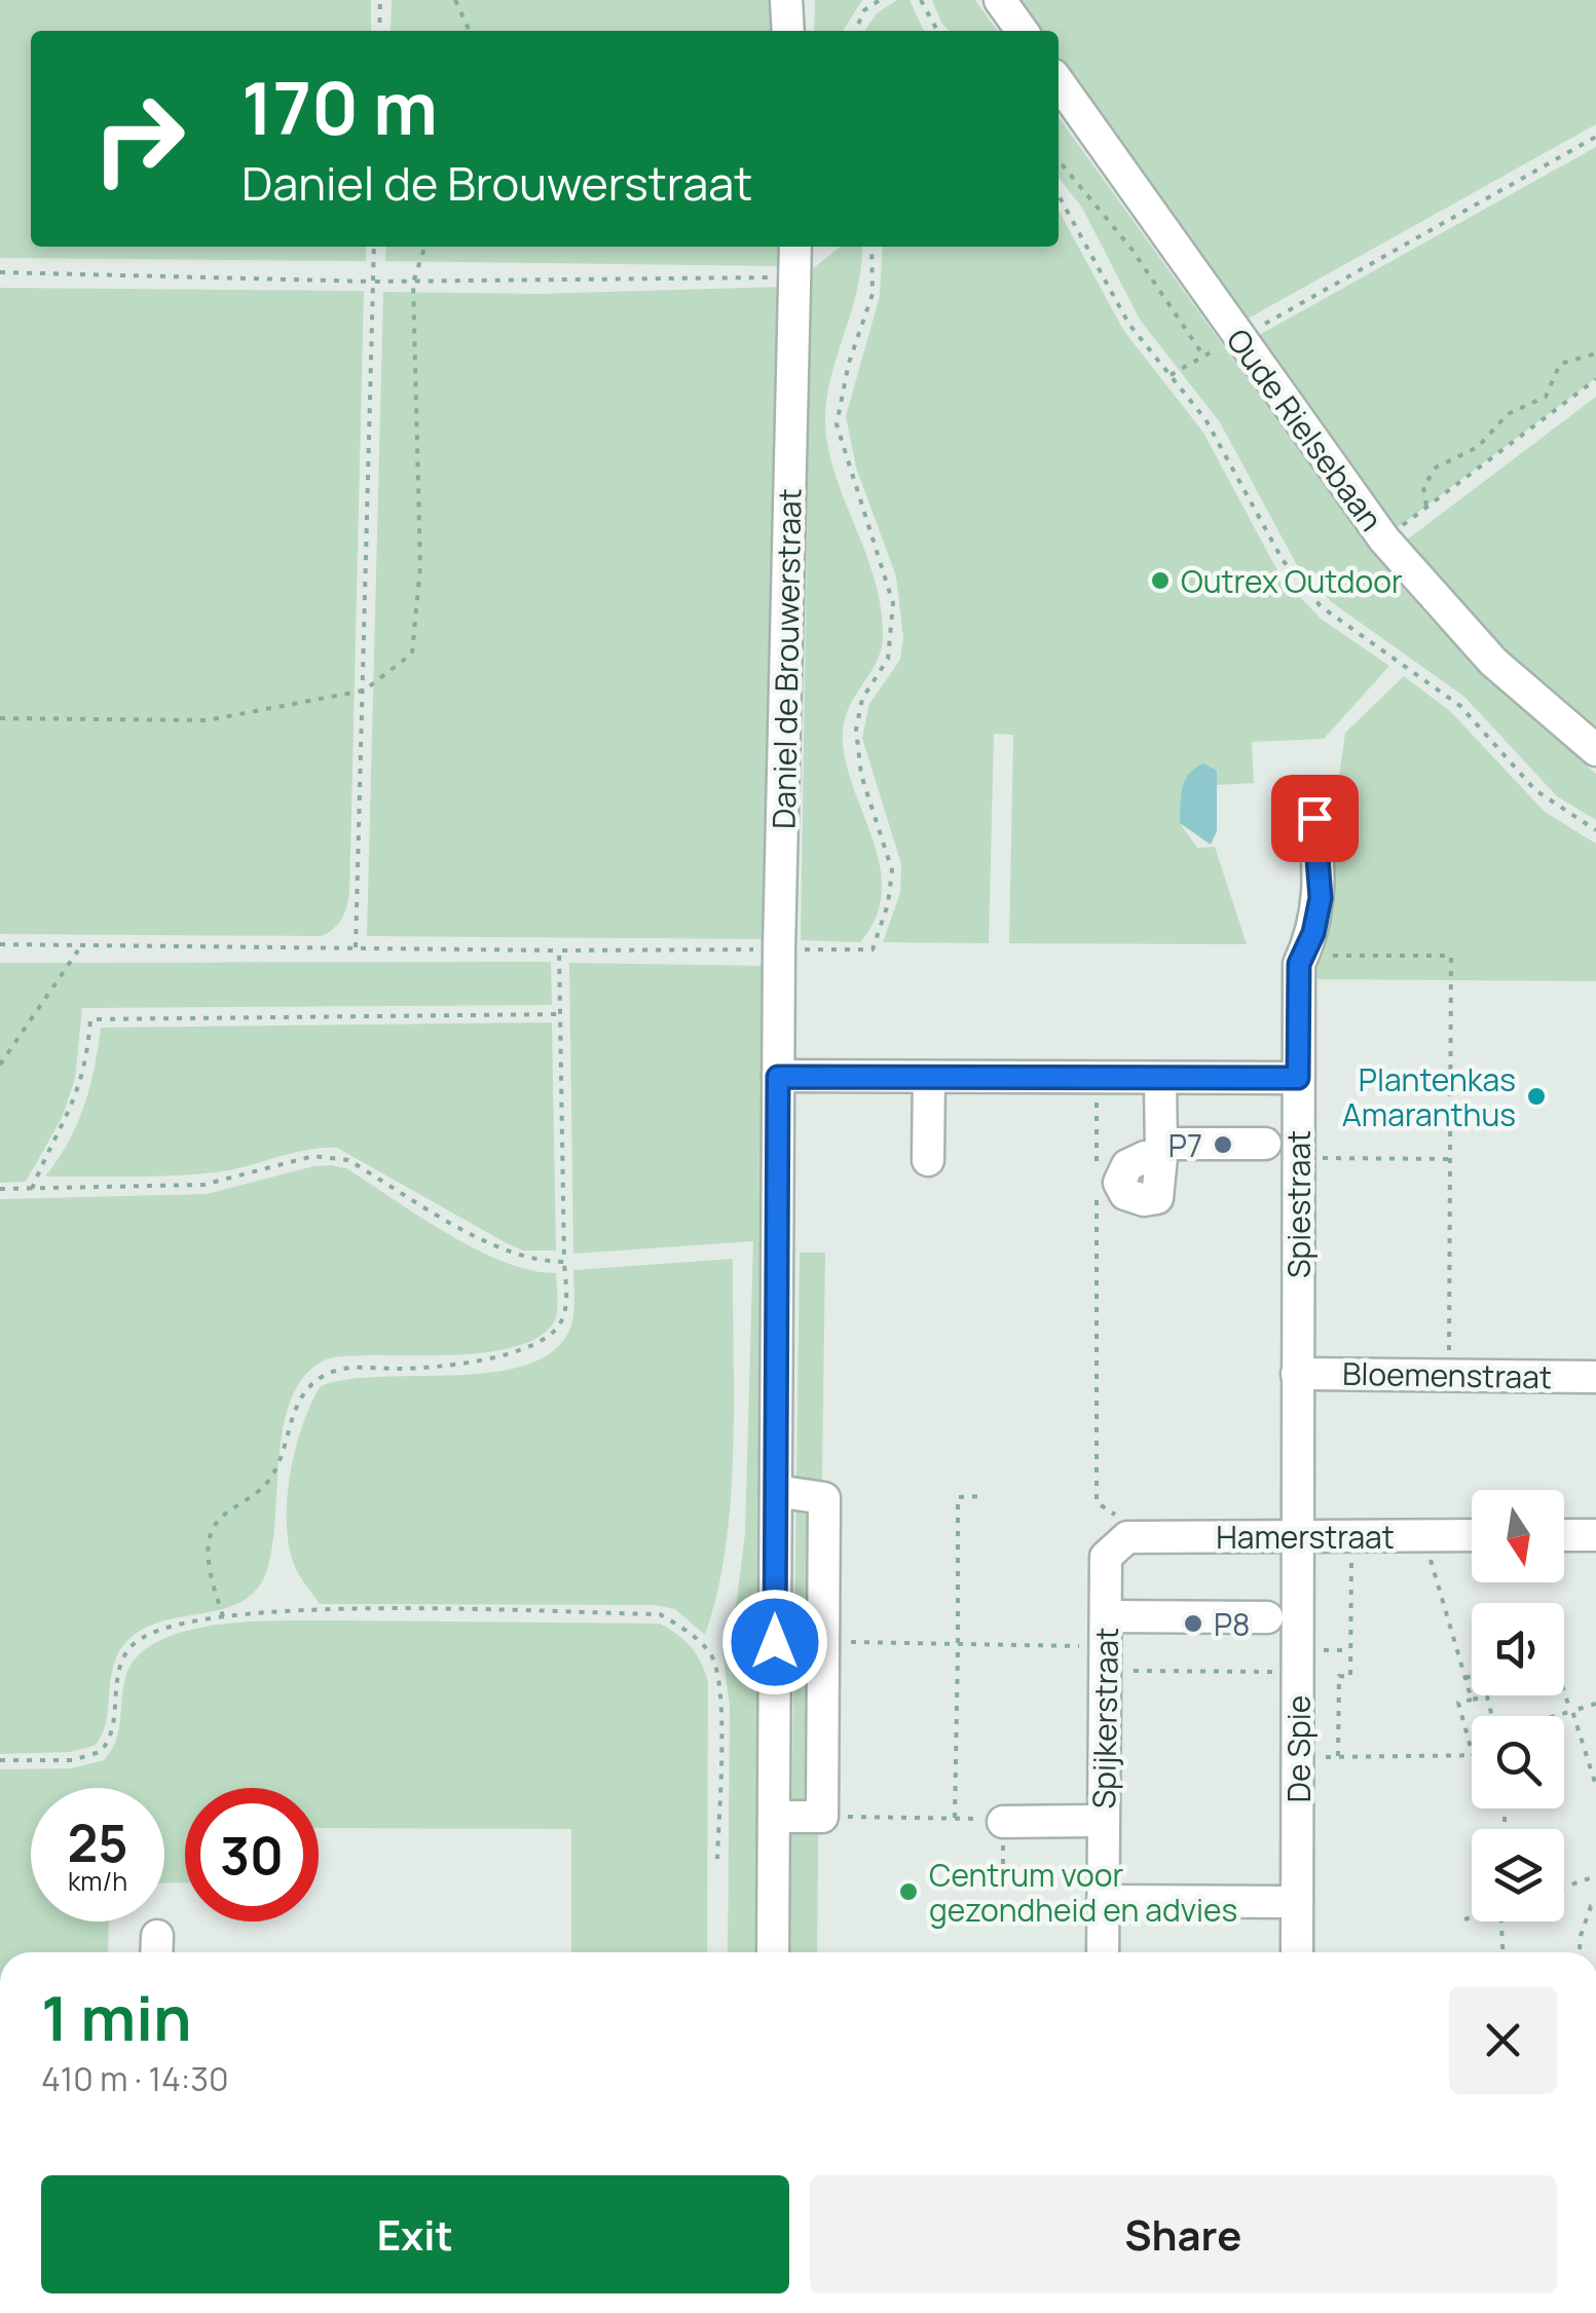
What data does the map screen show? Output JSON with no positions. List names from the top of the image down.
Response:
{
  "streets": {
    "street": [
      "Oude Rielsebaan",
      "Daniel de Brouwerstraat",
      "Spiestraat",
      "Bloemenstraat",
      "Hamerstraat",
      "Spijkerstraat",
      "De Spie"
    ]
  },
  "crossings": [
    ["Spiestraat", "Bloemenstraat"],
    ["Spiestraat", "Hamerstraat"],
    ["Spiestraat", "De Spie"],
    ["Hamerstraat", "Spijkerstraat"],
    ["Hamerstraat", "De Spie"]
  ],
  "places": [
    "Outrex Outdoor",
    "Plantenkas Amaranthus",
    "P7",
    "P8",
    "Centrum voor gezondheid en advies"
  ],
  "north": "bottom",
  "page": {
    "turn": ["170 m", "Daniel de Brouwerstraat"],
    "speed": "25 km/h",
    "limit": "30",
    "heading": ["1 min", "410 m · 14:30"],
    "buttons": ["Exit", "Share"]
  }
}
